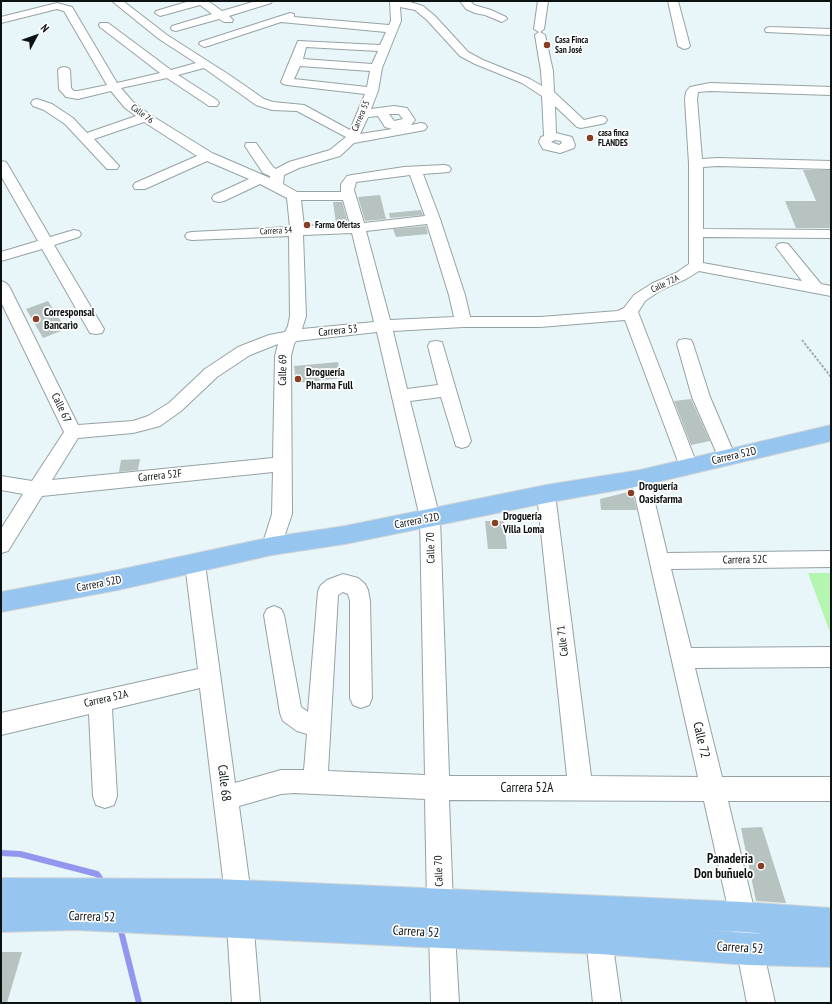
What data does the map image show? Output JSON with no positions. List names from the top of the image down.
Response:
{
  "streets": {
    "main road": ["Carrera 52D", "Carrera 52"],
    "street": [
      "Calle 76",
      "Carrera 55",
      "Carrera 54",
      "Calle 72A",
      "Carrera 53",
      "Calle 69",
      "Calle 67",
      "Carrera 52F",
      "Calle 70",
      "Carrera 52C",
      "Calle 71",
      "Carrera 52A",
      "Calle 72",
      "Calle 68"
    ]
  },
  "crossings": [
    ["Calle 76", "Carrera 55"],
    ["Calle 76", "Calle 69"],
    ["Carrera 54", "Calle 69"],
    ["Carrera 54", "Calle 70"],
    ["Calle 72A", "Carrera 53"],
    ["Carrera 53", "Calle 69"],
    ["Carrera 53", "Calle 67"],
    ["Carrera 53", "Calle 70"],
    ["Calle 69", "Carrera 52D"],
    ["Calle 69", "Carrera 52F"],
    ["Calle 67", "Carrera 52F"],
    ["Carrera 52D", "Calle 70"],
    ["Carrera 52D", "Calle 71"],
    ["Carrera 52D", "Calle 72"],
    ["Carrera 52D", "Calle 68"],
    ["Calle 70", "Carrera 52A"],
    ["Calle 70", "Carrera 52"],
    ["Carrera 52C", "Calle 72"],
    ["Calle 71", "Carrera 52A"],
    ["Carrera 52A", "Calle 72"],
    ["Carrera 52A", "Calle 68"],
    ["Calle 72", "Carrera 52"],
    ["Calle 68", "Carrera 52"]
  ],
  "places": [
    "Casa Finca San José",
    "casa finca FLANDES",
    "Farma Ofertas",
    "Corresponsal Bancarìo",
    "Droguería Pharma Full",
    "Droguería Oasisfarma",
    "Droguería Villa Loma",
    "Panaderia Don buñuelo"
  ],
  "north": "top right"
}
